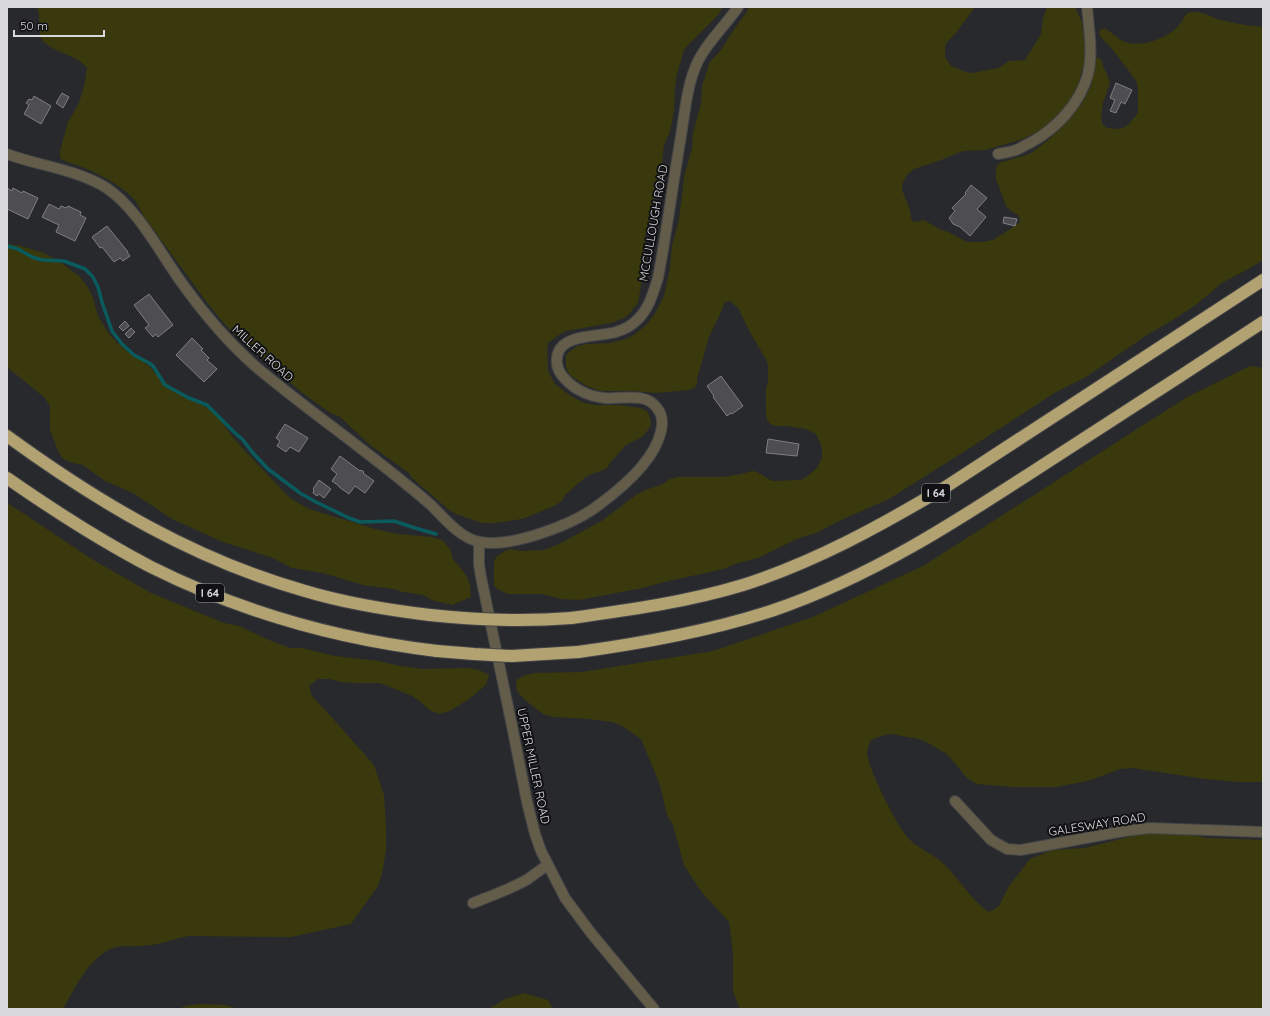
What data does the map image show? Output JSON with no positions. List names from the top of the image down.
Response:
{
  "streets": {
    "highway": ["I 64"],
    "street": [
      "MCCULLOUGH ROAD",
      "MILLER ROAD",
      "UPPER MILLER ROAD",
      "GALESWAY ROAD"
    ]
  },
  "crossings": [
    ["MCCULLOUGH ROAD", "MILLER ROAD"],
    ["MCCULLOUGH ROAD", "UPPER MILLER ROAD"],
    ["MILLER ROAD", "UPPER MILLER ROAD"]
  ],
  "scale_bar": "50 m"
}
